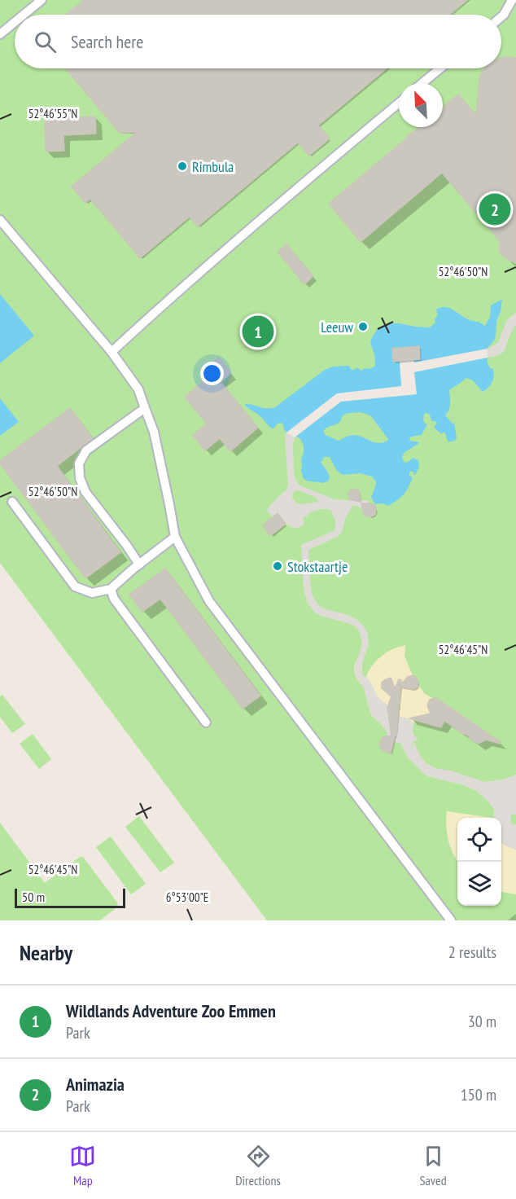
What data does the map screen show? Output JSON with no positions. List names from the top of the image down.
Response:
{
  "places": ["Rimbula", "Leeuw", "Stokstaartje"],
  "scale_bar": "50 m",
  "north": "top left",
  "page": {
    "search": "Search here",
    "pins": ["2", "1"],
    "scale": "50 m",
    "heading": ["Nearby", "2 results"],
    "list": [
      {
        "mark": "1",
        "name": "Wildlands Adventure Zoo Emmen",
        "note": "Park",
        "value": "30 m"
      },
      {
        "mark": "2",
        "name": "Animazia",
        "note": "Park",
        "value": "150 m"
      }
    ],
    "nav": ["Map", "Directions", "Saved"]
  },
  "coordinates": [
    "52°46'55\"N",
    "52°46'50\"N",
    "52°46'45\"N",
    "6°53'00\"E"
  ]
}
